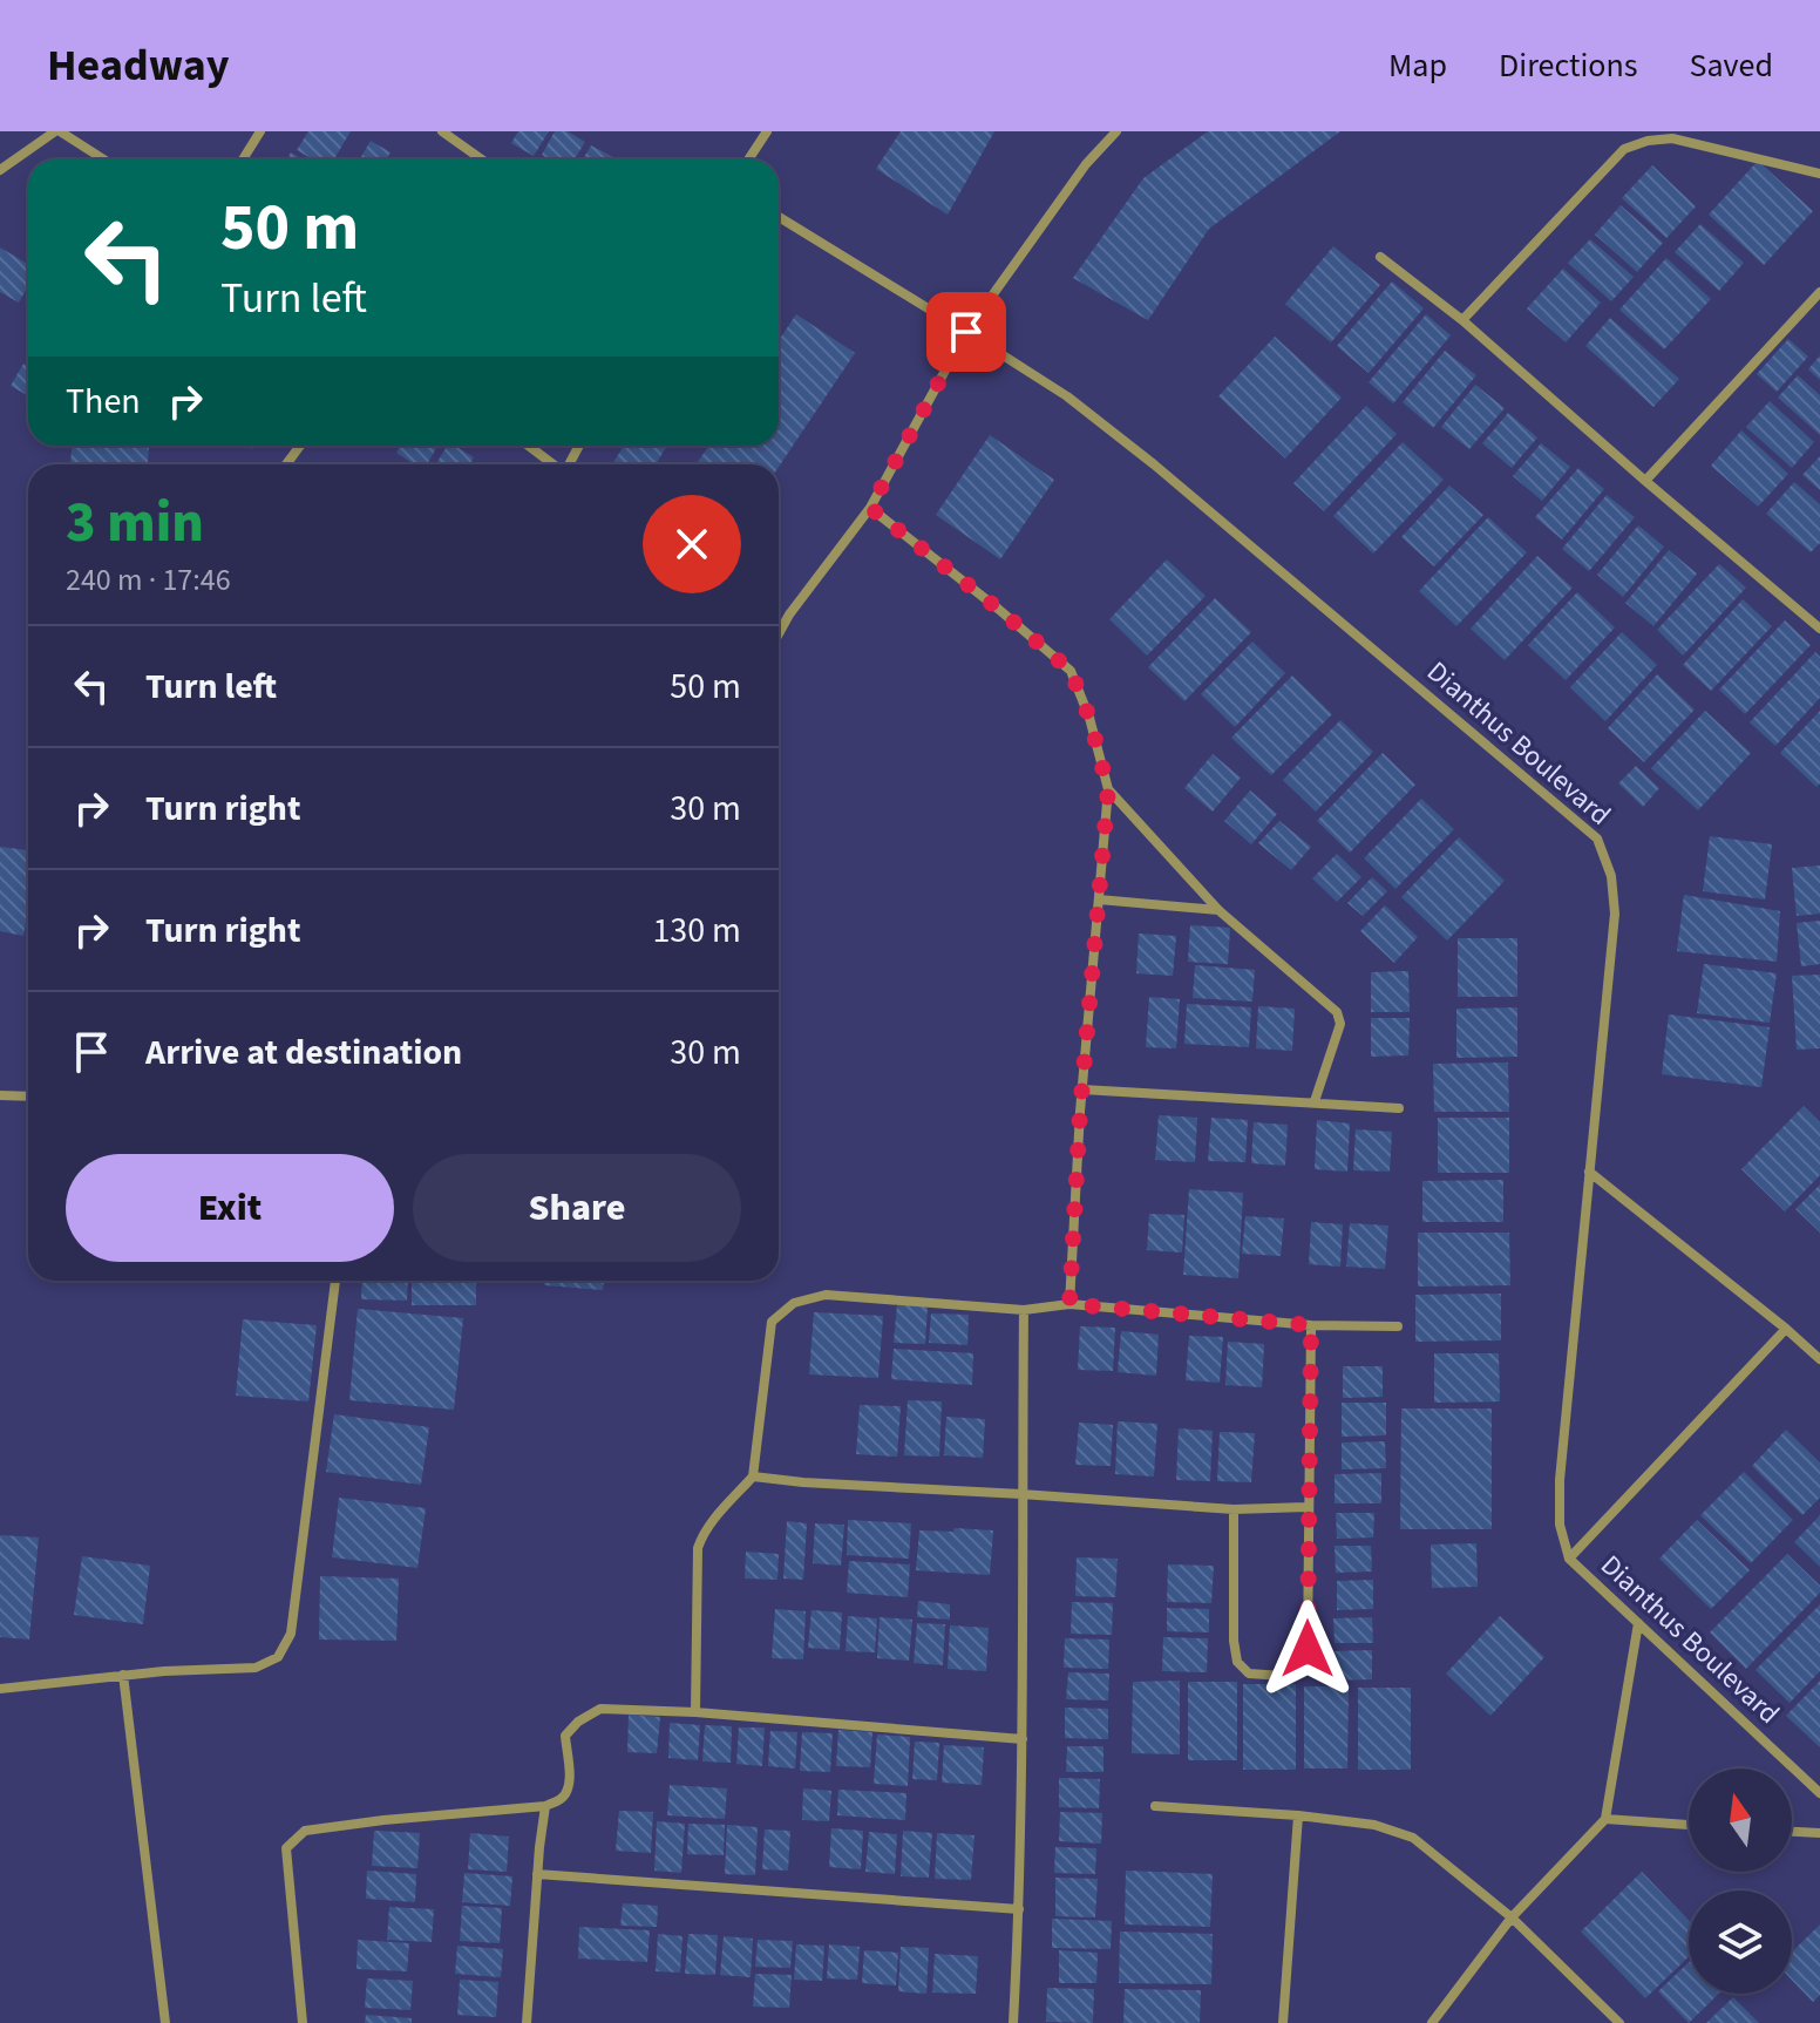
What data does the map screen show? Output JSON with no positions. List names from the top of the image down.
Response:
{
  "streets": {
    "street": ["Dianthus Boulevard"]
  },
  "north": "top",
  "page": {
    "header": "Headway",
    "nav": ["Map", "Directions", "Saved"],
    "turn": ["50 m", "Turn left"],
    "then": "Then",
    "heading": ["3 min", "240 m · 17:46"],
    "list": [
      {
        "name": "Turn left",
        "value": "50 m"
      },
      {
        "name": "Turn right",
        "value": "30 m"
      },
      {
        "name": "Turn right",
        "value": "130 m"
      },
      {
        "name": "Arrive at destination",
        "value": "30 m"
      }
    ],
    "buttons": ["Exit", "Share"]
  }
}
